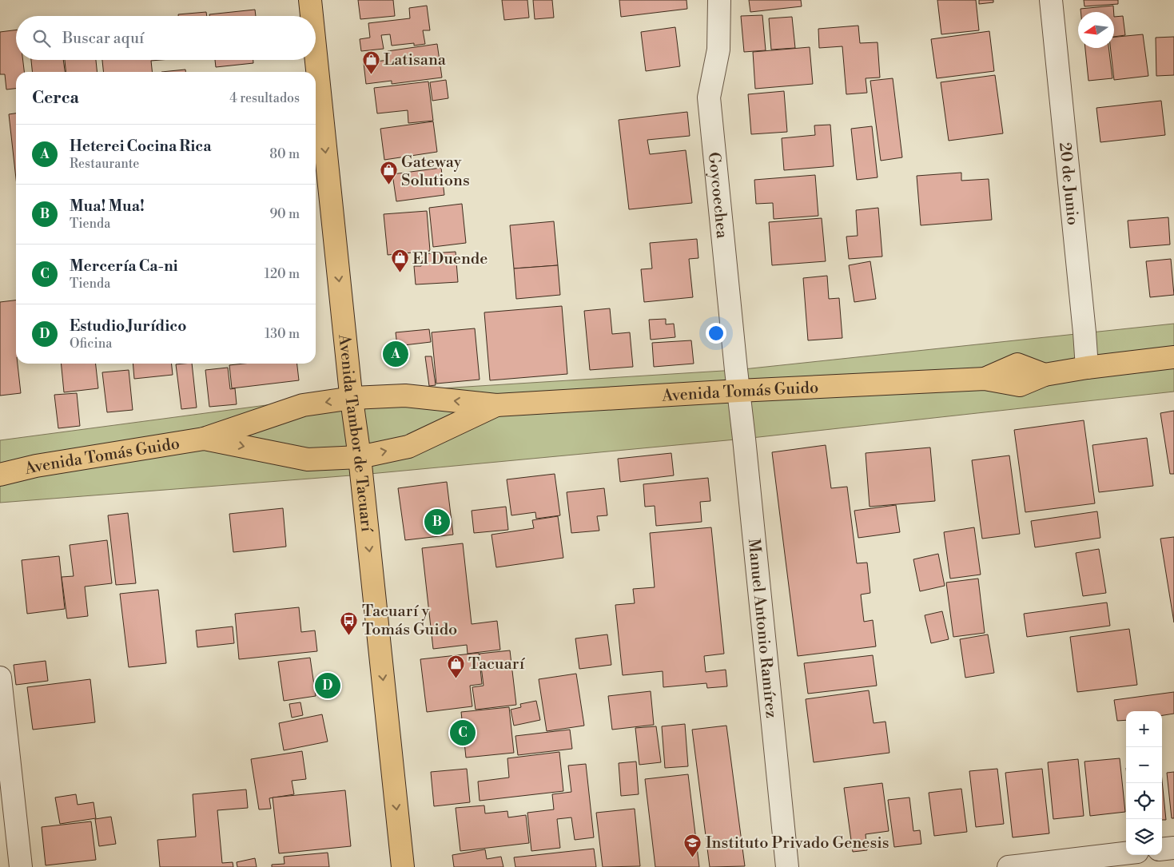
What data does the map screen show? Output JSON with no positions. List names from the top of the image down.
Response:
{
  "streets": {
    "main road": ["Avenida Tomás Guido", "Avenida Tambor de Tacuarí"],
    "street": ["20 de Junio", "Goycoechea", "Manuel Antonio Ramírez"]
  },
  "crossings": [
    ["20 de Junio", "Avenida Tomás Guido"],
    ["Goycoechea", "Avenida Tomás Guido"],
    ["Goycoechea", "Manuel Antonio Ramírez"],
    ["Avenida Tomás Guido", "Avenida Tambor de Tacuarí"],
    ["Avenida Tomás Guido", "Manuel Antonio Ramírez"]
  ],
  "one_way": ["Avenida Tambor de Tacuarí"],
  "places": {
    "shop": [
      "Latisana",
      "Gateway Solutions",
      "El Duende",
      "Tacuarí"
    ],
    "bus stop": ["Tacuarí y Tomás Guido"],
    "school or university": ["Instituto Privado Genesis"]
  },
  "north": "left",
  "page": {
    "search": "Buscar aquí",
    "heading": ["Cerca", "4 resultados"],
    "list": [
      {
        "mark": "A",
        "name": "Heterei Cocina Rica",
        "note": "Restaurante",
        "value": "80 m"
      },
      {
        "mark": "B",
        "name": "Mua! Mua!",
        "note": "Tienda",
        "value": "90 m"
      },
      {
        "mark": "C",
        "name": "Mercería Ca-ni",
        "note": "Tienda",
        "value": "120 m"
      },
      {
        "mark": "D",
        "name": "Estudio Jurídico",
        "note": "Oficina",
        "value": "130 m"
      }
    ],
    "pins": [
      "A",
      "B",
      "D",
      "C"
    ],
    "map_buttons": ["+", "−"]
  }
}
